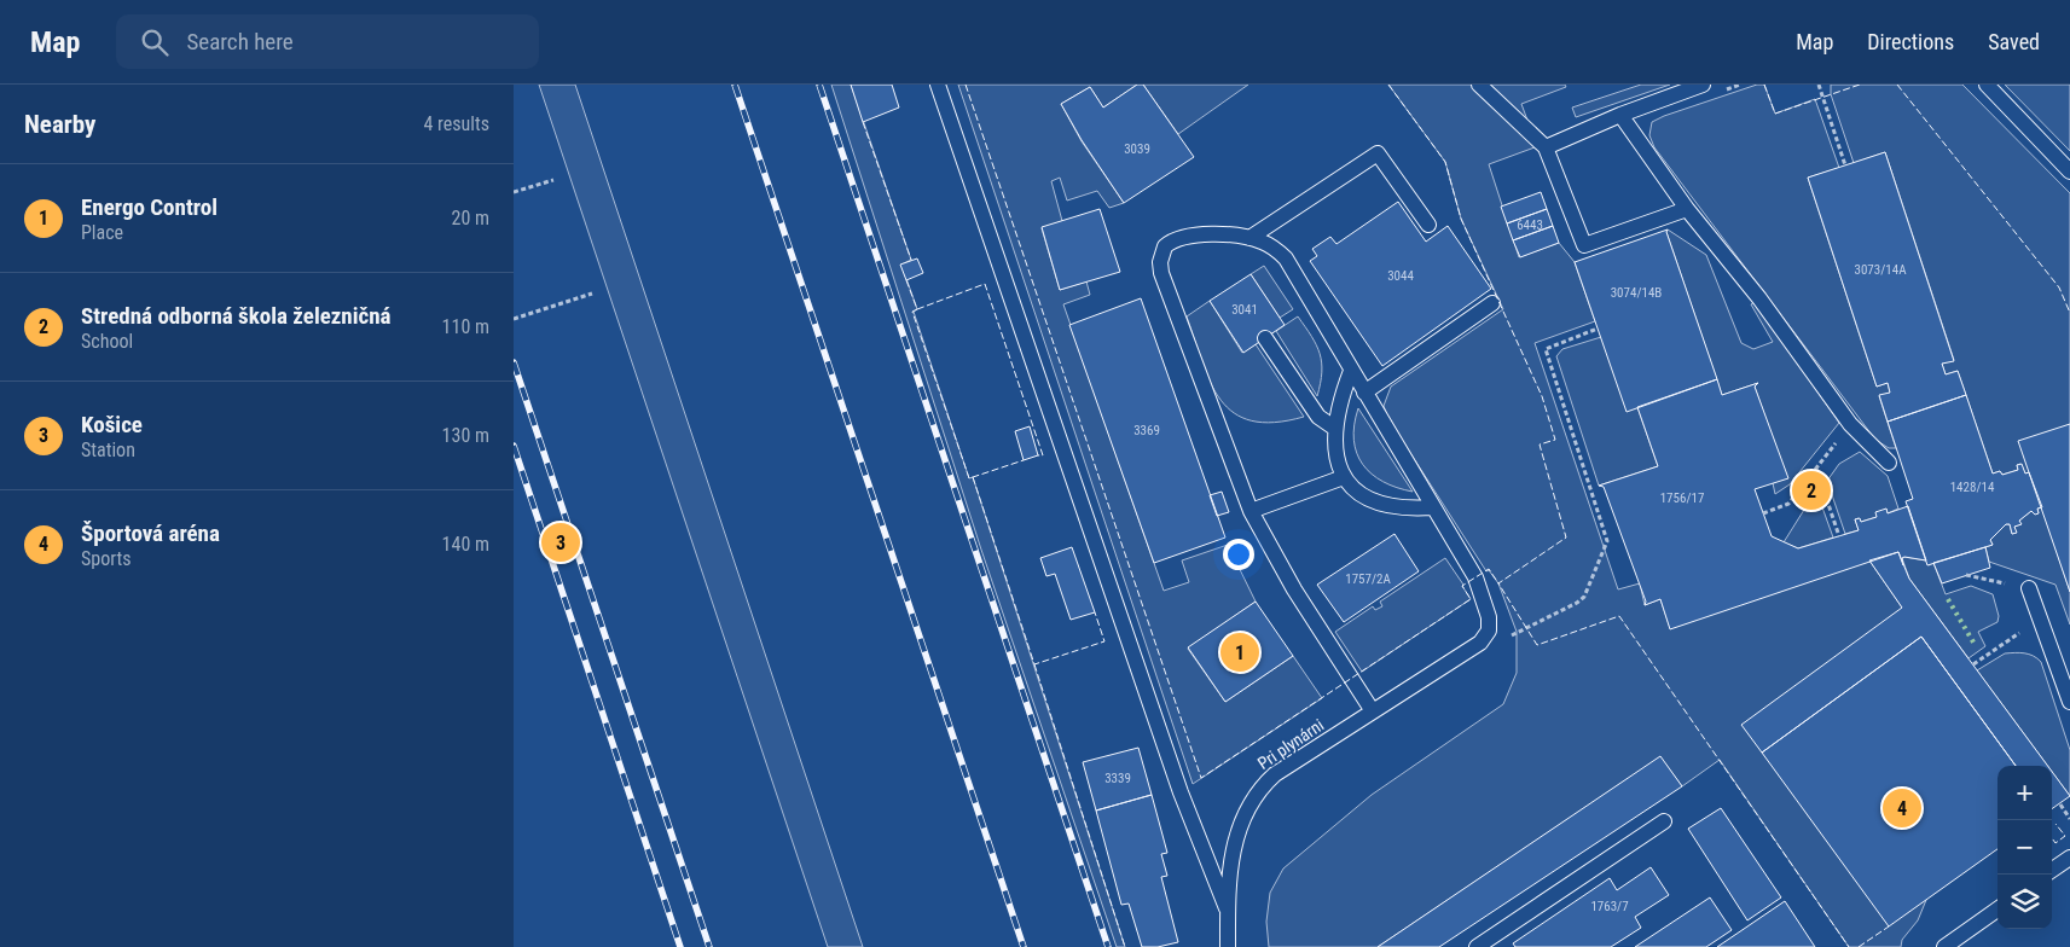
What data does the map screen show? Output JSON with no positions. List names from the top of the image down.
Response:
{
  "streets": {
    "lane": ["Pri plynárni"]
  },
  "house_numbers": [
    "3039",
    "6443",
    "3073/14A",
    "3044",
    "3074/14B",
    "3041",
    "3369",
    "1428/14",
    "1756/17",
    "1757/2A",
    "3339",
    "1763/7"
  ],
  "page": {
    "header": "Map",
    "search": "Search here",
    "nav": ["Map", "Directions", "Saved"],
    "heading": ["Nearby", "4 results"],
    "list": [
      {
        "mark": "1",
        "name": "Energo Control",
        "note": "Place",
        "value": "20 m"
      },
      {
        "mark": "2",
        "name": "Stredná odborná škola železničná",
        "note": "School",
        "value": "110 m"
      },
      {
        "mark": "3",
        "name": "Košice",
        "note": "Station",
        "value": "130 m"
      },
      {
        "mark": "4",
        "name": "Športová aréna",
        "note": "Sports",
        "value": "140 m"
      }
    ],
    "pins": [
      "2",
      "3",
      "1",
      "4"
    ],
    "map_buttons": ["+", "−"]
  }
}
